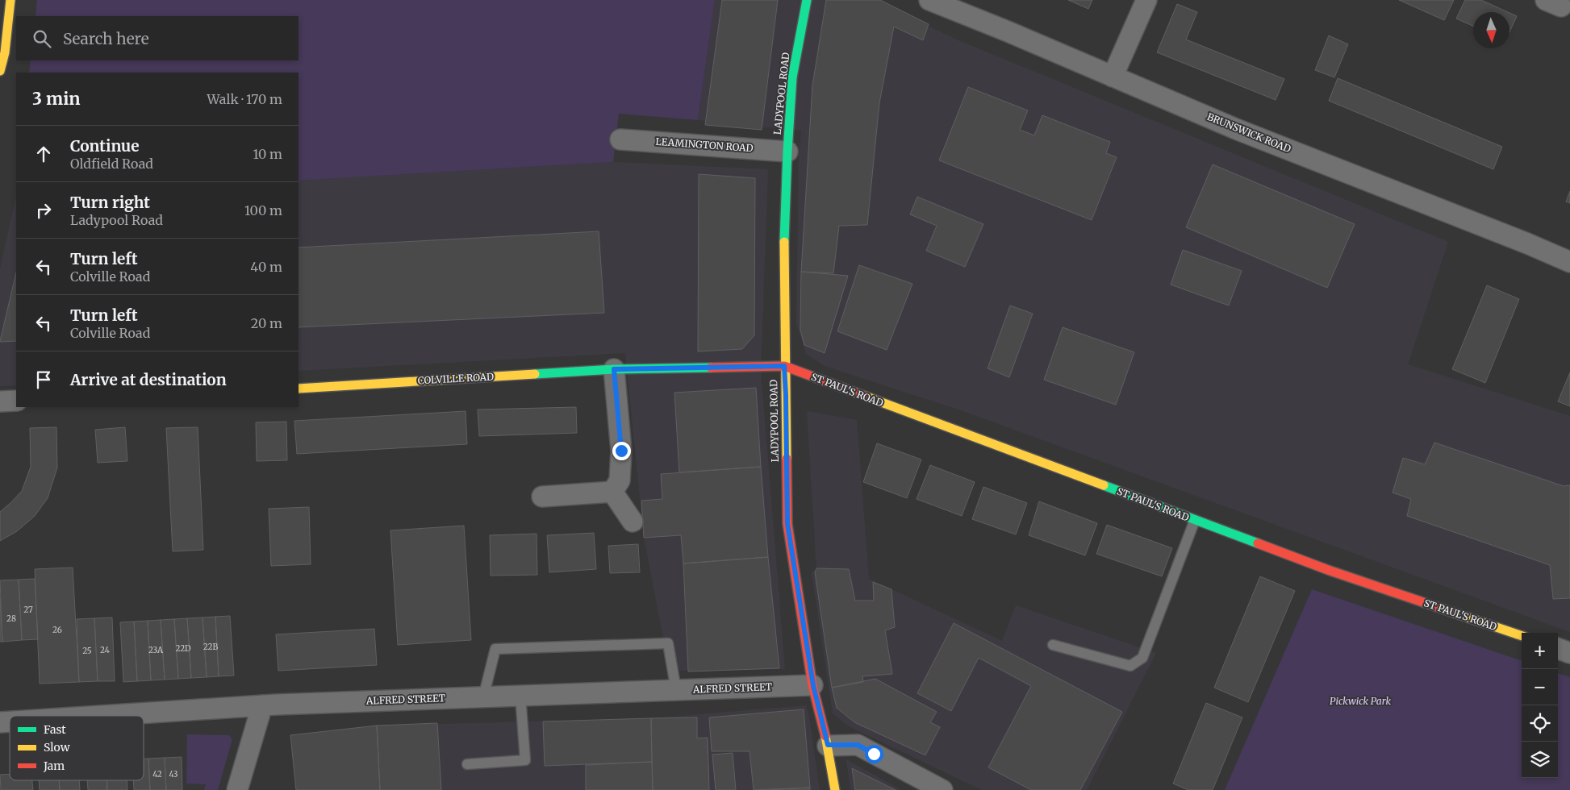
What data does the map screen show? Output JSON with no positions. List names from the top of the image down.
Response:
{
  "streets": {
    "street": [
      "LADYPOOL ROAD",
      "BRUNSWICK ROAD",
      "LEAMINGTON ROAD",
      "COLVILLE ROAD",
      "ST PAUL'S ROAD",
      "ALFRED STREET"
    ]
  },
  "crossings": [
    ["LADYPOOL ROAD", "LEAMINGTON ROAD"],
    ["LADYPOOL ROAD", "COLVILLE ROAD"],
    ["LADYPOOL ROAD", "ST PAUL'S ROAD"],
    ["LADYPOOL ROAD", "ALFRED STREET"],
    ["COLVILLE ROAD", "ST PAUL'S ROAD"]
  ],
  "parks": ["Pickwick Park"],
  "house_numbers": [
    "27",
    "28",
    "26",
    "22B",
    "22D",
    "24",
    "23A",
    "25",
    "42",
    "43"
  ],
  "legend": ["Fast", "Slow", "Jam"],
  "north": "bottom",
  "page": {
    "search": "Search here",
    "heading": ["3 min", "Walk · 170 m"],
    "list": [
      ["Continue", "Oldfield Road", "10 m"],
      ["Turn right", "Ladypool Road", "100 m"],
      ["Turn left", "Colville Road", "40 m"],
      ["Turn left", "Colville Road", "20 m"],
      "Arrive at destination"
    ],
    "map_buttons": ["+", "−"]
  }
}
